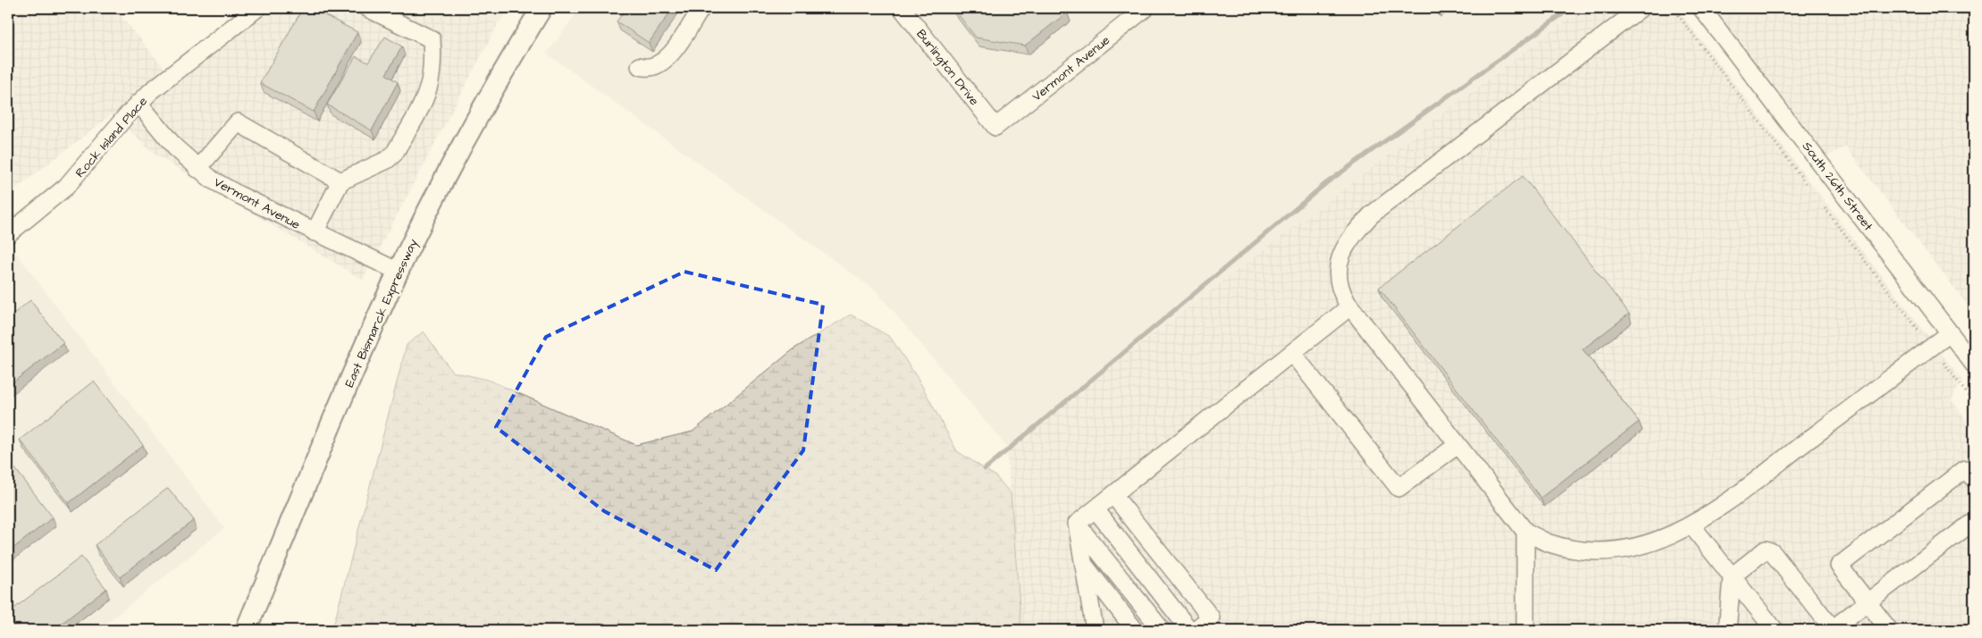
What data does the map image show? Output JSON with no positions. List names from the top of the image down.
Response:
{
  "streets": {
    "main road": ["East Bismarck Expressway"],
    "street": [
      "Burlington Drive",
      "Vermont Avenue",
      "Rock Island Place",
      "South 26th Street"
    ]
  },
  "crossings": [
    ["Burlington Drive", "Vermont Avenue"],
    ["Vermont Avenue", "Rock Island Place"],
    ["Vermont Avenue", "East Bismarck Expressway"]
  ]
}
